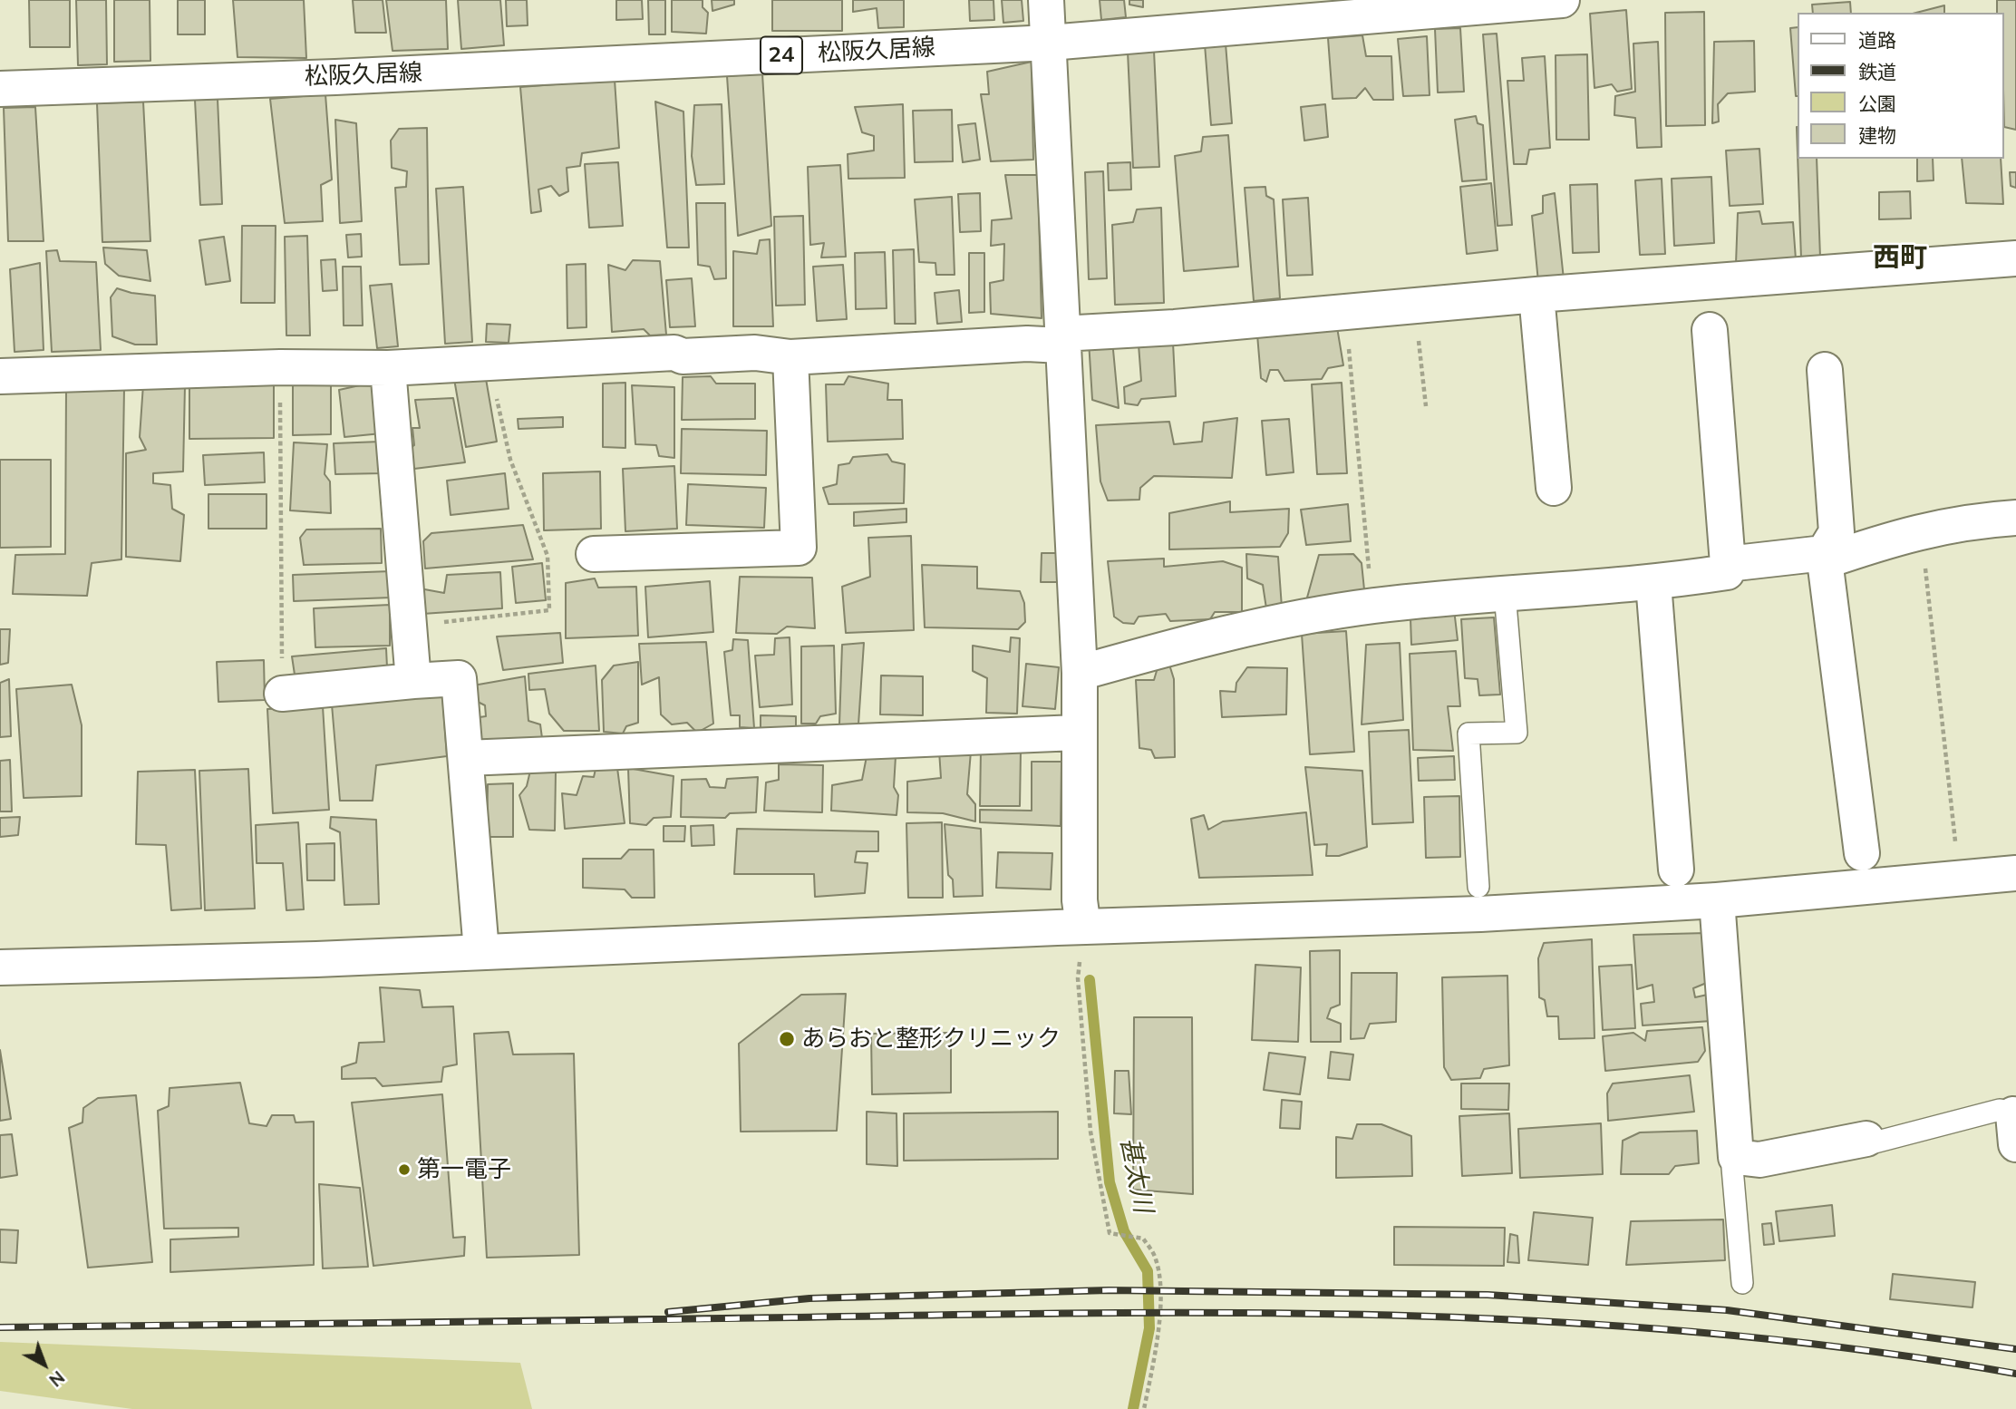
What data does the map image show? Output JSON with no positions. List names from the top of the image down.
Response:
{
  "streets": {
    "street": ["松阪久居線", "24"]
  },
  "districts": ["西町"],
  "water": ["甚太川"],
  "places": ["あらおと整形クリニック", "第一電子"],
  "legend": [
    "道路",
    "鉄道",
    "公園",
    "建物"
  ],
  "north": "bottom right"
}
